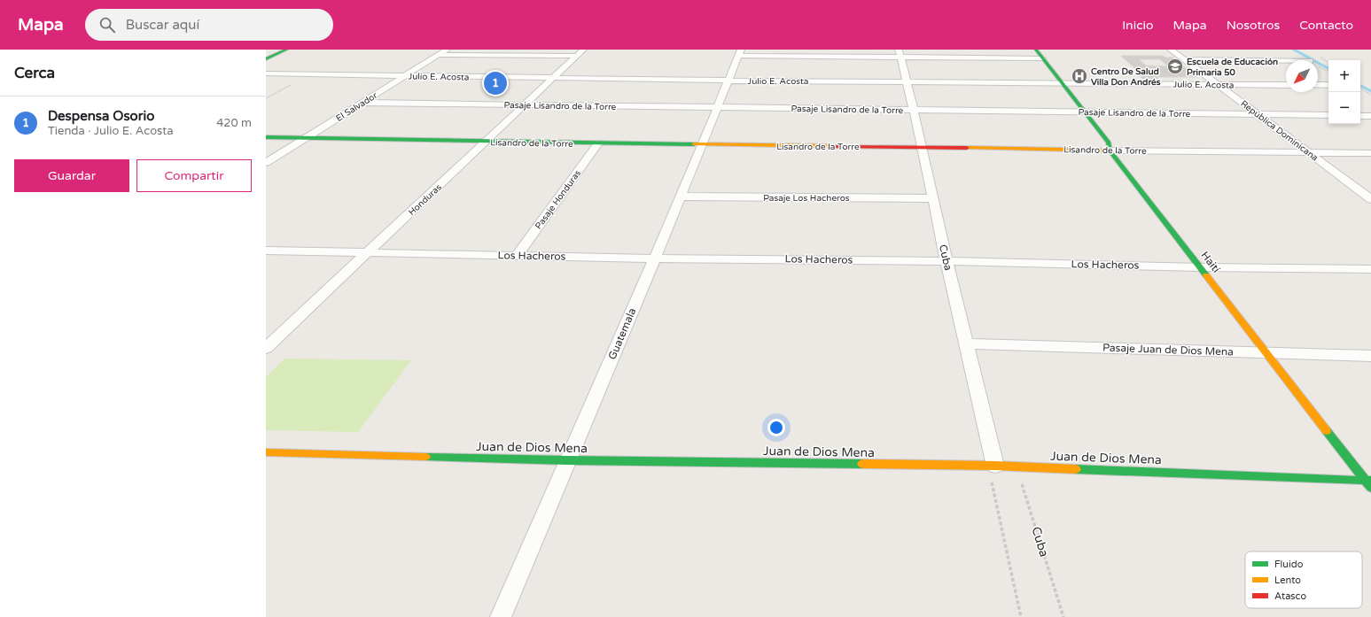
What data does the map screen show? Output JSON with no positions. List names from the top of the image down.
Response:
{
  "streets": {
    "street": [
      "Julio E. Acosta",
      "Pasaje Lisandro de la Torre",
      "El Salvador",
      "República Dominicana",
      "Lisandro de la Torre",
      "Pasaje Los Hacheros",
      "Honduras",
      "Pasaje Honduras",
      "Los Hacheros",
      "Cuba",
      "Haití",
      "Guatemala",
      "Pasaje Juan de Dios Mena",
      "Juan de Dios Mena"
    ]
  },
  "crossings": [
    ["Julio E. Acosta", "El Salvador"],
    ["Julio E. Acosta", "República Dominicana"],
    ["Julio E. Acosta", "Honduras"],
    ["Julio E. Acosta", "Cuba"],
    ["Julio E. Acosta", "Haití"],
    ["Julio E. Acosta", "Guatemala"],
    ["Pasaje Lisandro de la Torre", "El Salvador"],
    ["Pasaje Lisandro de la Torre", "República Dominicana"],
    ["Pasaje Lisandro de la Torre", "Honduras"],
    ["Pasaje Lisandro de la Torre", "Cuba"],
    ["Pasaje Lisandro de la Torre", "Haití"],
    ["Pasaje Lisandro de la Torre", "Guatemala"],
    ["El Salvador", "Lisandro de la Torre"],
    ["República Dominicana", "Lisandro de la Torre"],
    ["Lisandro de la Torre", "Honduras"],
    ["Lisandro de la Torre", "Pasaje Honduras"],
    ["Lisandro de la Torre", "Cuba"],
    ["Lisandro de la Torre", "Haití"],
    ["Lisandro de la Torre", "Guatemala"],
    ["Pasaje Los Hacheros", "Cuba"],
    ["Pasaje Los Hacheros", "Guatemala"],
    ["Honduras", "Los Hacheros"],
    ["Pasaje Honduras", "Los Hacheros"],
    ["Los Hacheros", "Cuba"],
    ["Los Hacheros", "Haití"],
    ["Los Hacheros", "Guatemala"],
    ["Cuba", "Pasaje Juan de Dios Mena"],
    ["Cuba", "Juan de Dios Mena"],
    ["Haití", "Pasaje Juan de Dios Mena"],
    ["Haití", "Juan de Dios Mena"],
    ["Guatemala", "Juan de Dios Mena"]
  ],
  "places": {
    "school or university": ["Escuela de Educación Primaria 50"],
    "hospital": ["Centro De Salud Villa Don Andrés"]
  },
  "legend": ["Fluido", "Lento", "Atasco"],
  "north": "bottom left",
  "page": {
    "header": "Mapa",
    "search": "Buscar aquí",
    "nav": [
      "Inicio",
      "Mapa",
      "Nosotros",
      "Contacto"
    ],
    "heading": "Cerca",
    "map_buttons": ["+", "−"],
    "pins": "1",
    "list": [
      {
        "mark": "1",
        "name": "Despensa Osorio",
        "note": "Tienda · Julio E. Acosta",
        "value": "420 m"
      }
    ],
    "buttons": ["Guardar", "Compartir"]
  }
}
